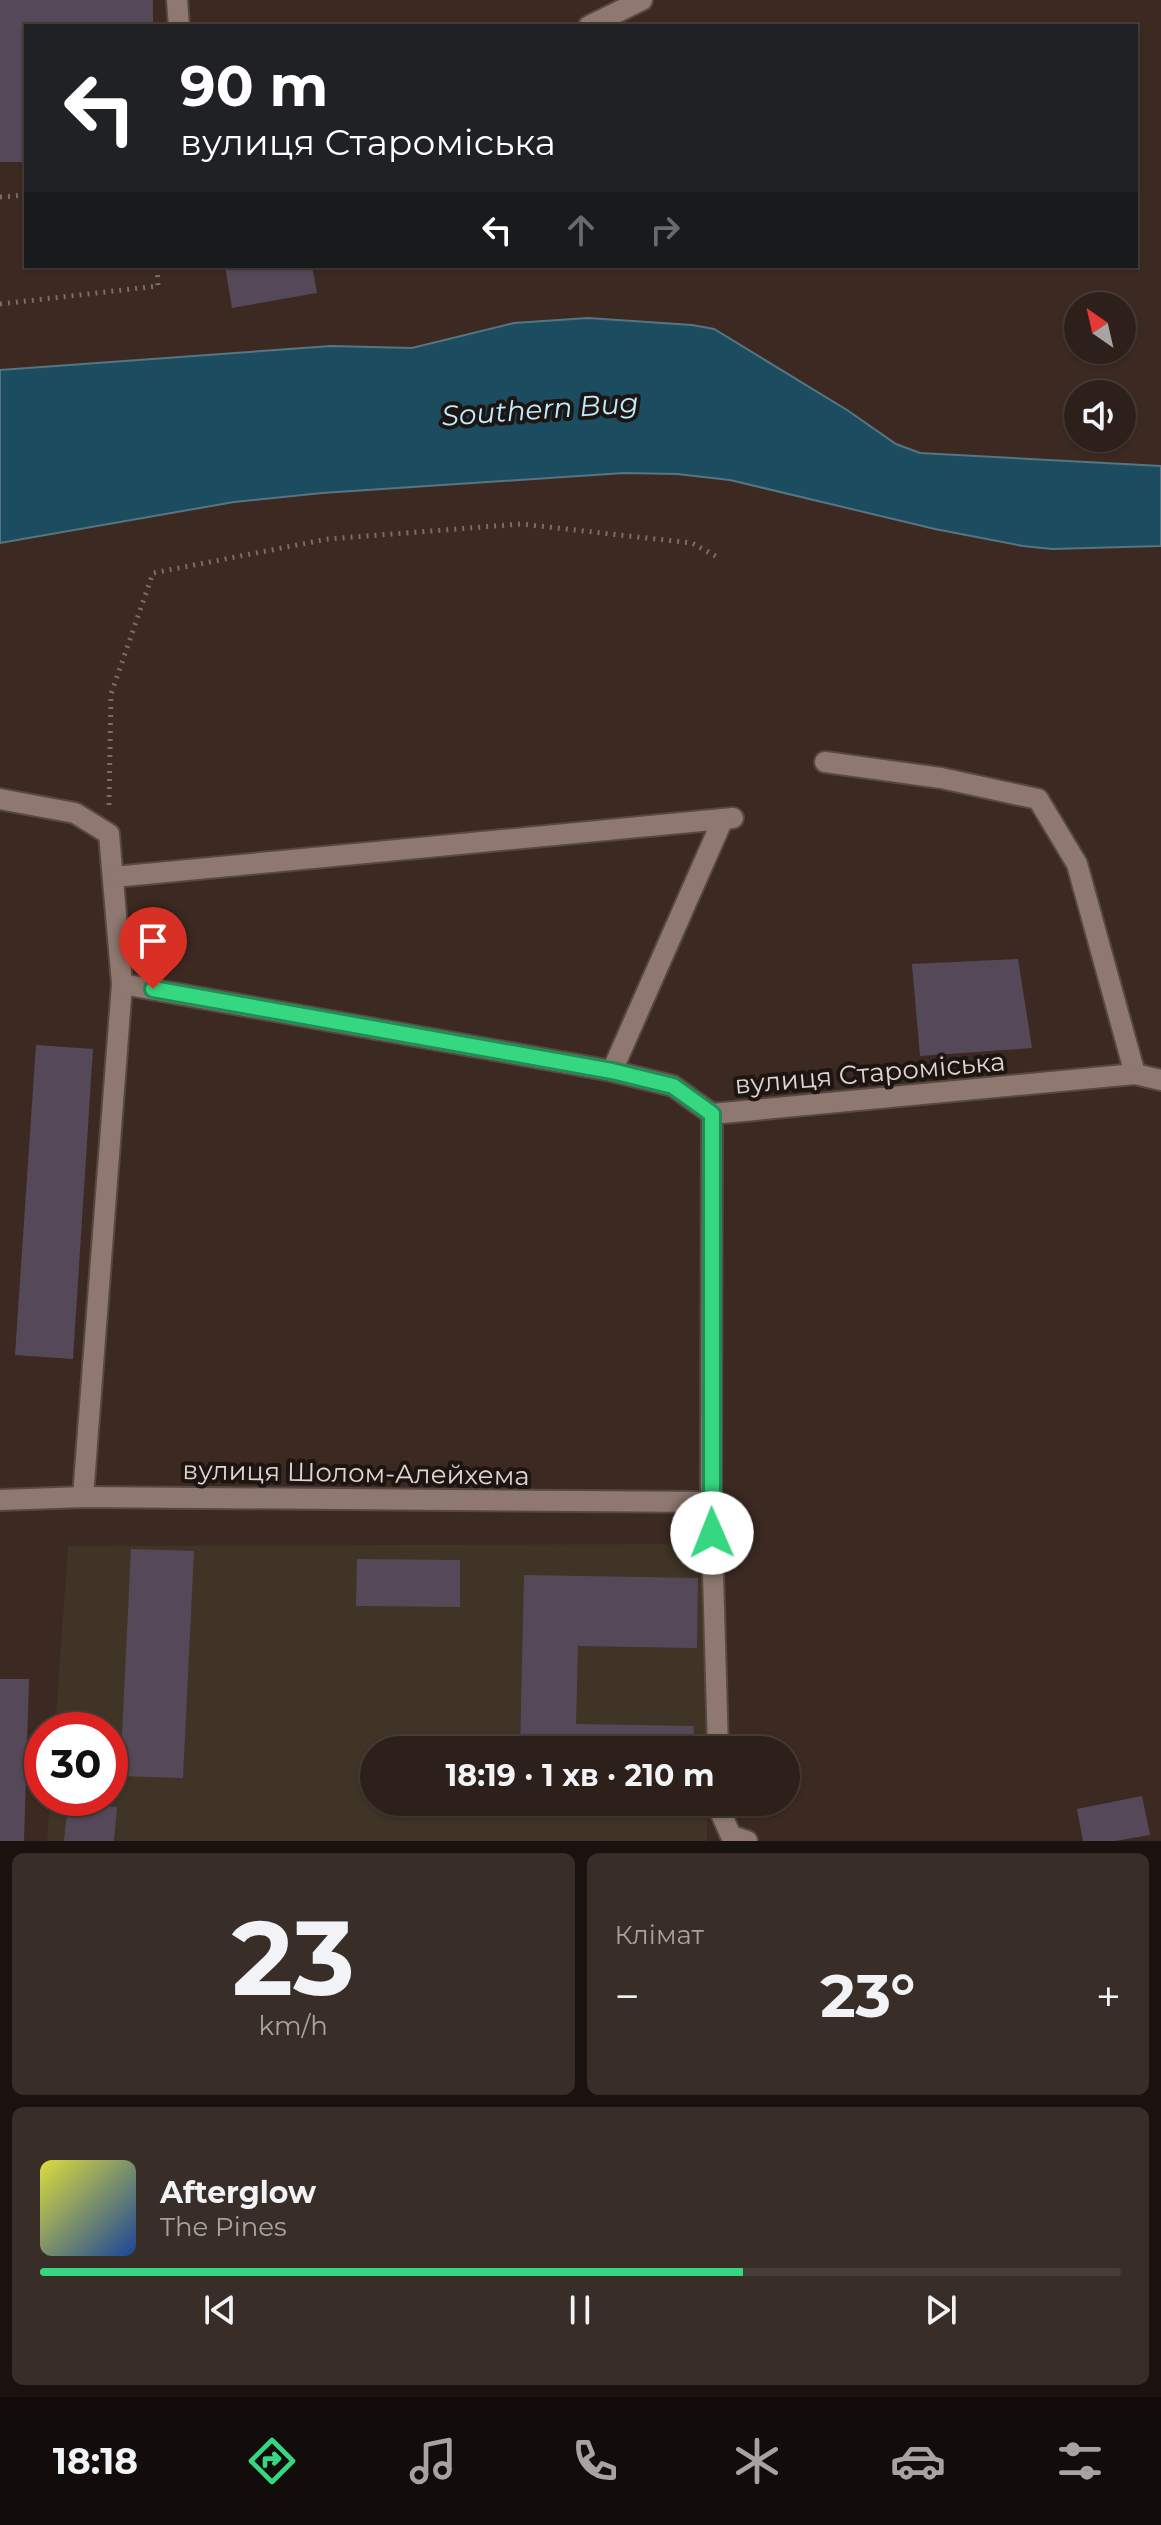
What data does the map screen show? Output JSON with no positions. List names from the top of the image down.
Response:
{
  "streets": {
    "street": ["вулиця Староміська", "вулиця Шолом-Алейхема"]
  },
  "water": ["Southern Bug"],
  "north": "top left",
  "page": {
    "turn": ["90 m", "вулиця Староміська"],
    "limit": "30",
    "trip": "18:19 · 1 хв · 210 m",
    "tile": [
      ["23", "km/h"],
      "Клімат"
    ],
    "heat": ["−", "23°", "+"],
    "song": ["Afterglow", "The Pines"],
    "tabs": "18:18"
  }
}
